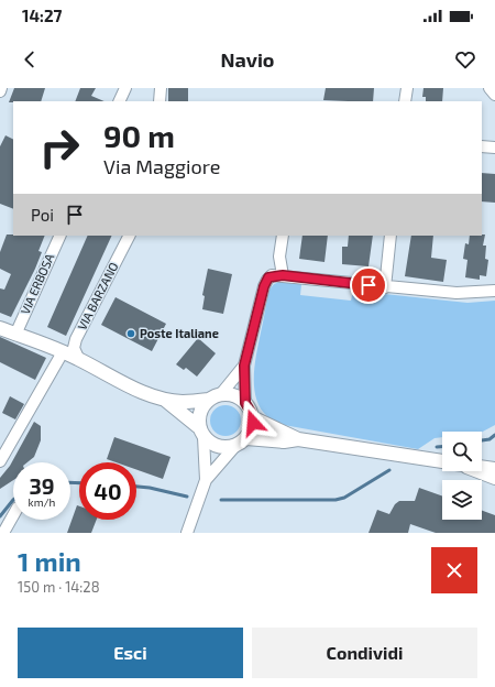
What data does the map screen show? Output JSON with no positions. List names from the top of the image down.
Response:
{
  "streets": {
    "street": ["VIA ERBOSA", "VIA BARZANO"]
  },
  "places": ["Poste Italiane"],
  "page": {
    "status": "14:27",
    "header": "Navio",
    "turn": ["90 m", "Via Maggiore"],
    "then": "Poi",
    "speed": "39 km/h",
    "limit": "40",
    "heading": ["1 min", "150 m · 14:28"],
    "buttons": ["Esci", "Condividi"]
  }
}
